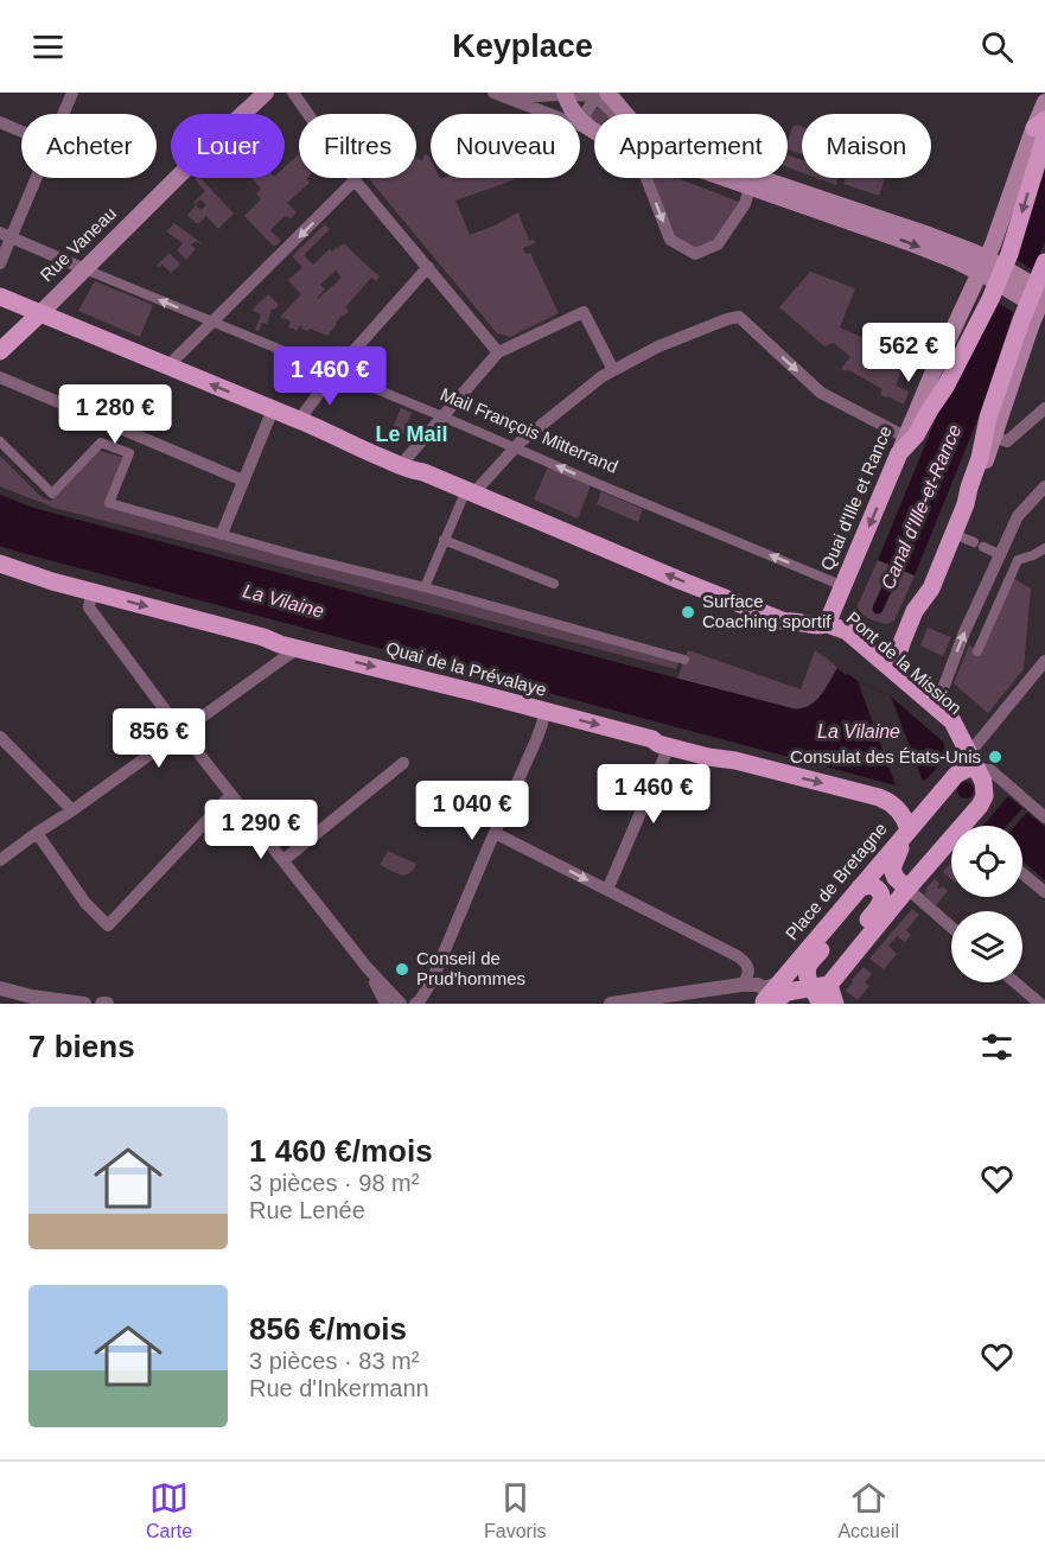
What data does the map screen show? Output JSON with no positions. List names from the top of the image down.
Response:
{
  "streets": {
    "main road": [
      "Rue Vaneau",
      "Quai d'Ille et Rance",
      "Pont de la Mission",
      "Quai de la Prévalaye",
      "Place de Bretagne"
    ],
    "street": ["Mail François Mitterrand"]
  },
  "crossings": [
    ["Rue Vaneau", "Mail François Mitterrand"],
    ["Mail François Mitterrand", "Quai d'Ille et Rance"],
    ["Quai d'Ille et Rance", "Pont de la Mission"],
    ["Pont de la Mission", "Place de Bretagne"],
    ["Quai de la Prévalaye", "Place de Bretagne"]
  ],
  "one_way": ["Mail François Mitterrand", "Quai de la Prévalaye"],
  "districts": ["Le Mail"],
  "water": ["Canal d'Ille-et-Rance", "La Vilaine"],
  "places": ["Surface Coaching sportif", "Consulat des États-Unis", "Conseil de Prud'hommes"],
  "page": {
    "header": "Keyplace",
    "chip": [
      "Acheter",
      "Louer",
      "Filtres",
      "Nouveau",
      "Appartement",
      "Maison"
    ],
    "price": [
      "562 €",
      "1 460 €",
      "1 280 €",
      "856 €",
      "1 460 €",
      "1 040 €",
      "1 290 €"
    ],
    "heading": "7 biens",
    "list": [
      {
        "name": "1 460 €/mois",
        "note": "3 pièces · 98 m² · Rue Lenée"
      },
      {
        "name": "856 €/mois",
        "note": "3 pièces · 83 m² · Rue d'Inkermann"
      }
    ],
    "tabs": ["Carte", "Favoris", "Accueil"]
  }
}
